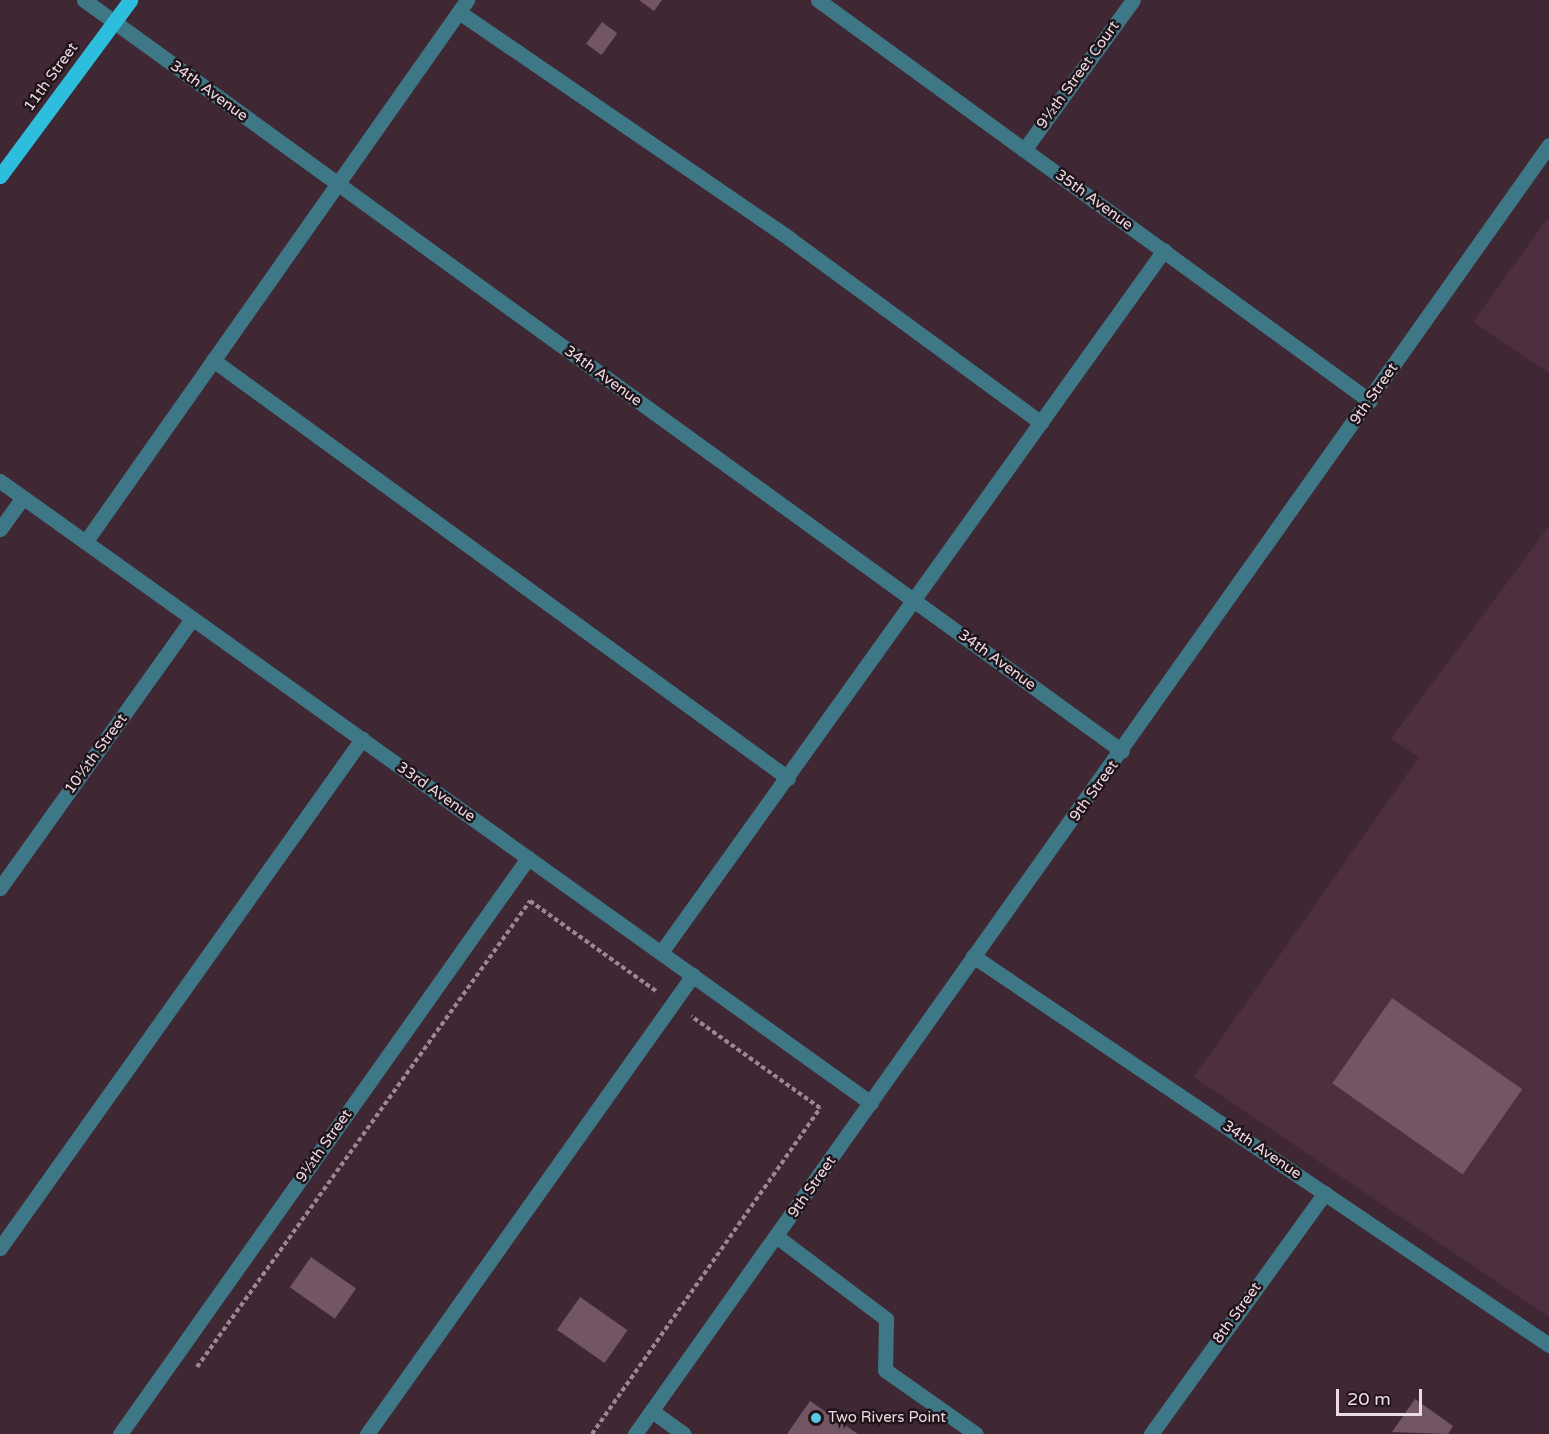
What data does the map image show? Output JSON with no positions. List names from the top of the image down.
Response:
{
  "streets": {
    "main road": ["11th Street"],
    "street": [
      "9½th Street Court",
      "34th Avenue",
      "35th Avenue",
      "9th Street",
      "10½th Street",
      "33rd Avenue",
      "9½th Street",
      "8th Street"
    ]
  },
  "crossings": [
    ["9½th Street Court", "35th Avenue"],
    ["11th Street", "34th Avenue"],
    ["34th Avenue", "9th Street"],
    ["34th Avenue", "8th Street"],
    ["35th Avenue", "9th Street"],
    ["9th Street", "33rd Avenue"],
    ["10½th Street", "33rd Avenue"],
    ["33rd Avenue", "9½th Street"]
  ],
  "places": ["Two Rivers Point"],
  "scale_bar": "20 m"
}
